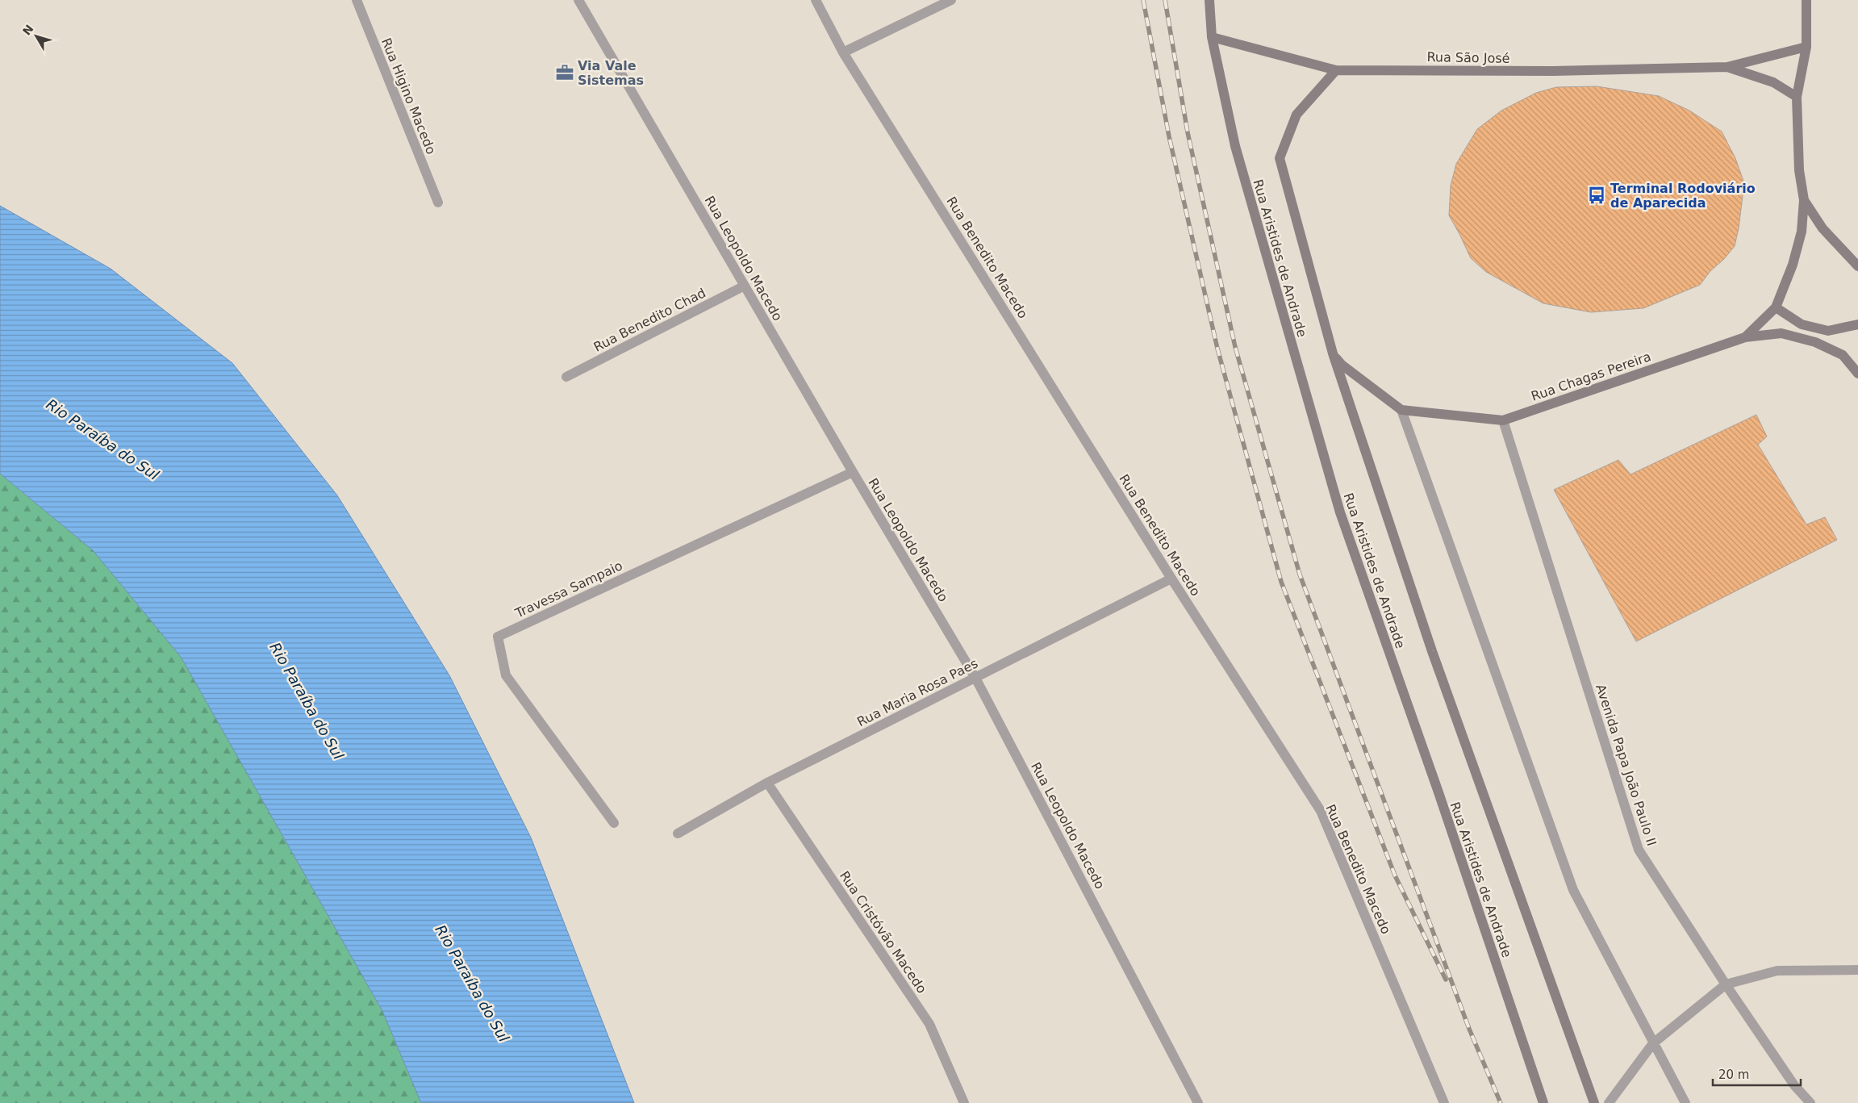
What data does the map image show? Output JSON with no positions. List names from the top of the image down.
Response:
{
  "streets": {
    "main road": ["Rua São José", "Rua Aristides de Andrade", "Rua Chagas Pereira"],
    "street": [
      "Rua Higino Macedo",
      "Rua Benedito Macedo",
      "Rua Leopoldo Macedo",
      "Rua Benedito Chad",
      "Travessa Sampaio",
      "Rua Maria Rosa Paes",
      "Avenida Papa João Paulo II",
      "Rua Cristóvão Macedo"
    ]
  },
  "crossings": [
    ["Rua São José", "Rua Aristides de Andrade"],
    ["Rua Benedito Macedo", "Rua Maria Rosa Paes"],
    ["Rua Leopoldo Macedo", "Rua Benedito Chad"],
    ["Rua Leopoldo Macedo", "Travessa Sampaio"],
    ["Rua Leopoldo Macedo", "Rua Maria Rosa Paes"],
    ["Rua Chagas Pereira", "Avenida Papa João Paulo II"],
    ["Rua Maria Rosa Paes", "Rua Cristóvão Macedo"]
  ],
  "water": ["Rio Paraíba do Sul"],
  "places": {
    "office": ["Via Vale Sistemas"],
    "bus stop": ["Terminal Rodoviário de Aparecida"]
  },
  "scale_bar": "20 m",
  "north": "top left"
}
